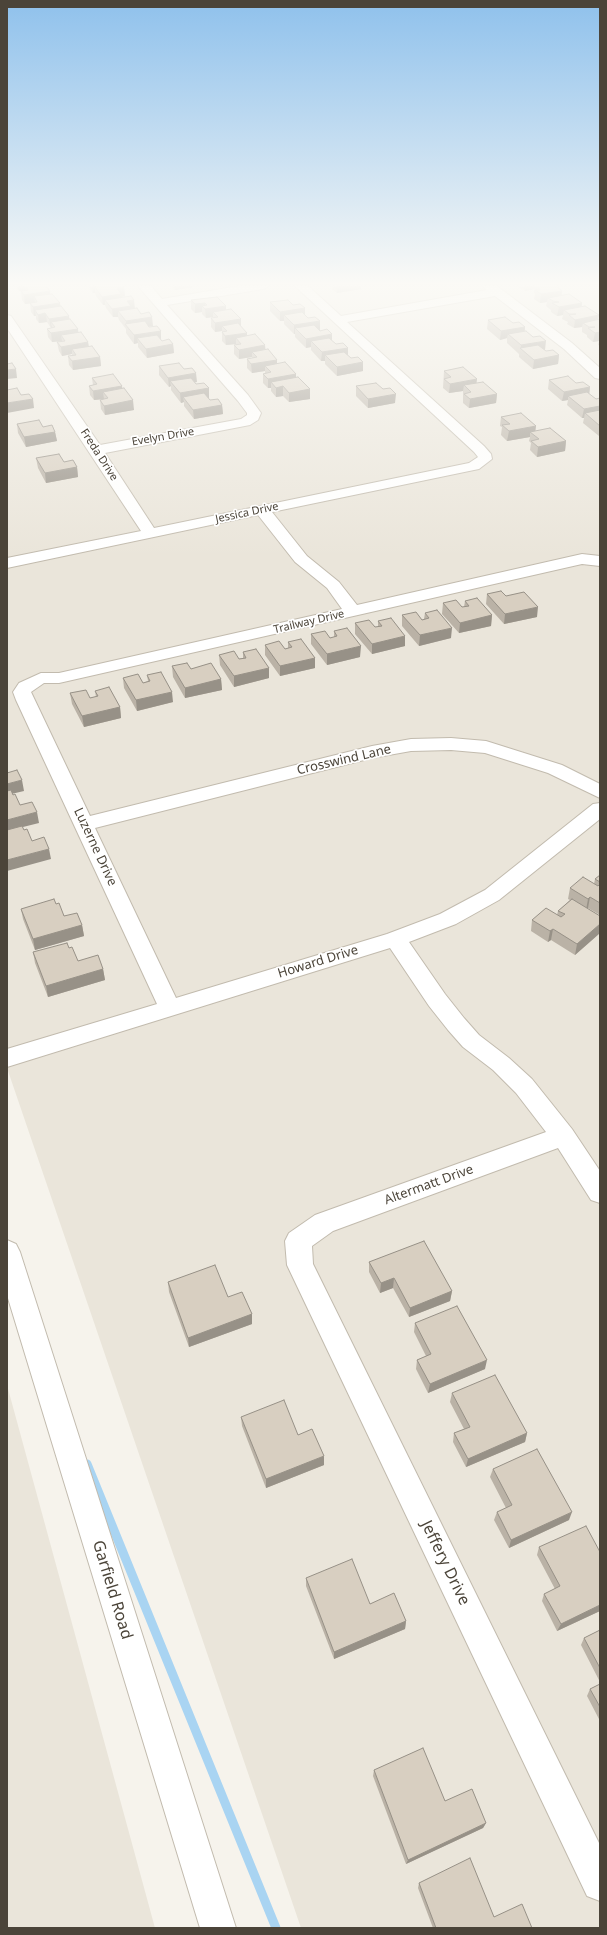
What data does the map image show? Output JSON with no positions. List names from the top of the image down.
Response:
{
  "streets": {
    "street": [
      "Evelyn Drive",
      "Freda Drive",
      "Jessica Drive",
      "Trailway Drive",
      "Crosswind Lane",
      "Luzerne Drive",
      "Howard Drive",
      "Altermatt Drive",
      "Jeffery Drive",
      "Garfield Road"
    ]
  },
  "crossings": [
    ["Evelyn Drive", "Freda Drive"],
    ["Freda Drive", "Jessica Drive"],
    ["Trailway Drive", "Luzerne Drive"],
    ["Crosswind Lane", "Luzerne Drive"],
    ["Luzerne Drive", "Howard Drive"],
    ["Altermatt Drive", "Jeffery Drive"]
  ]
}
